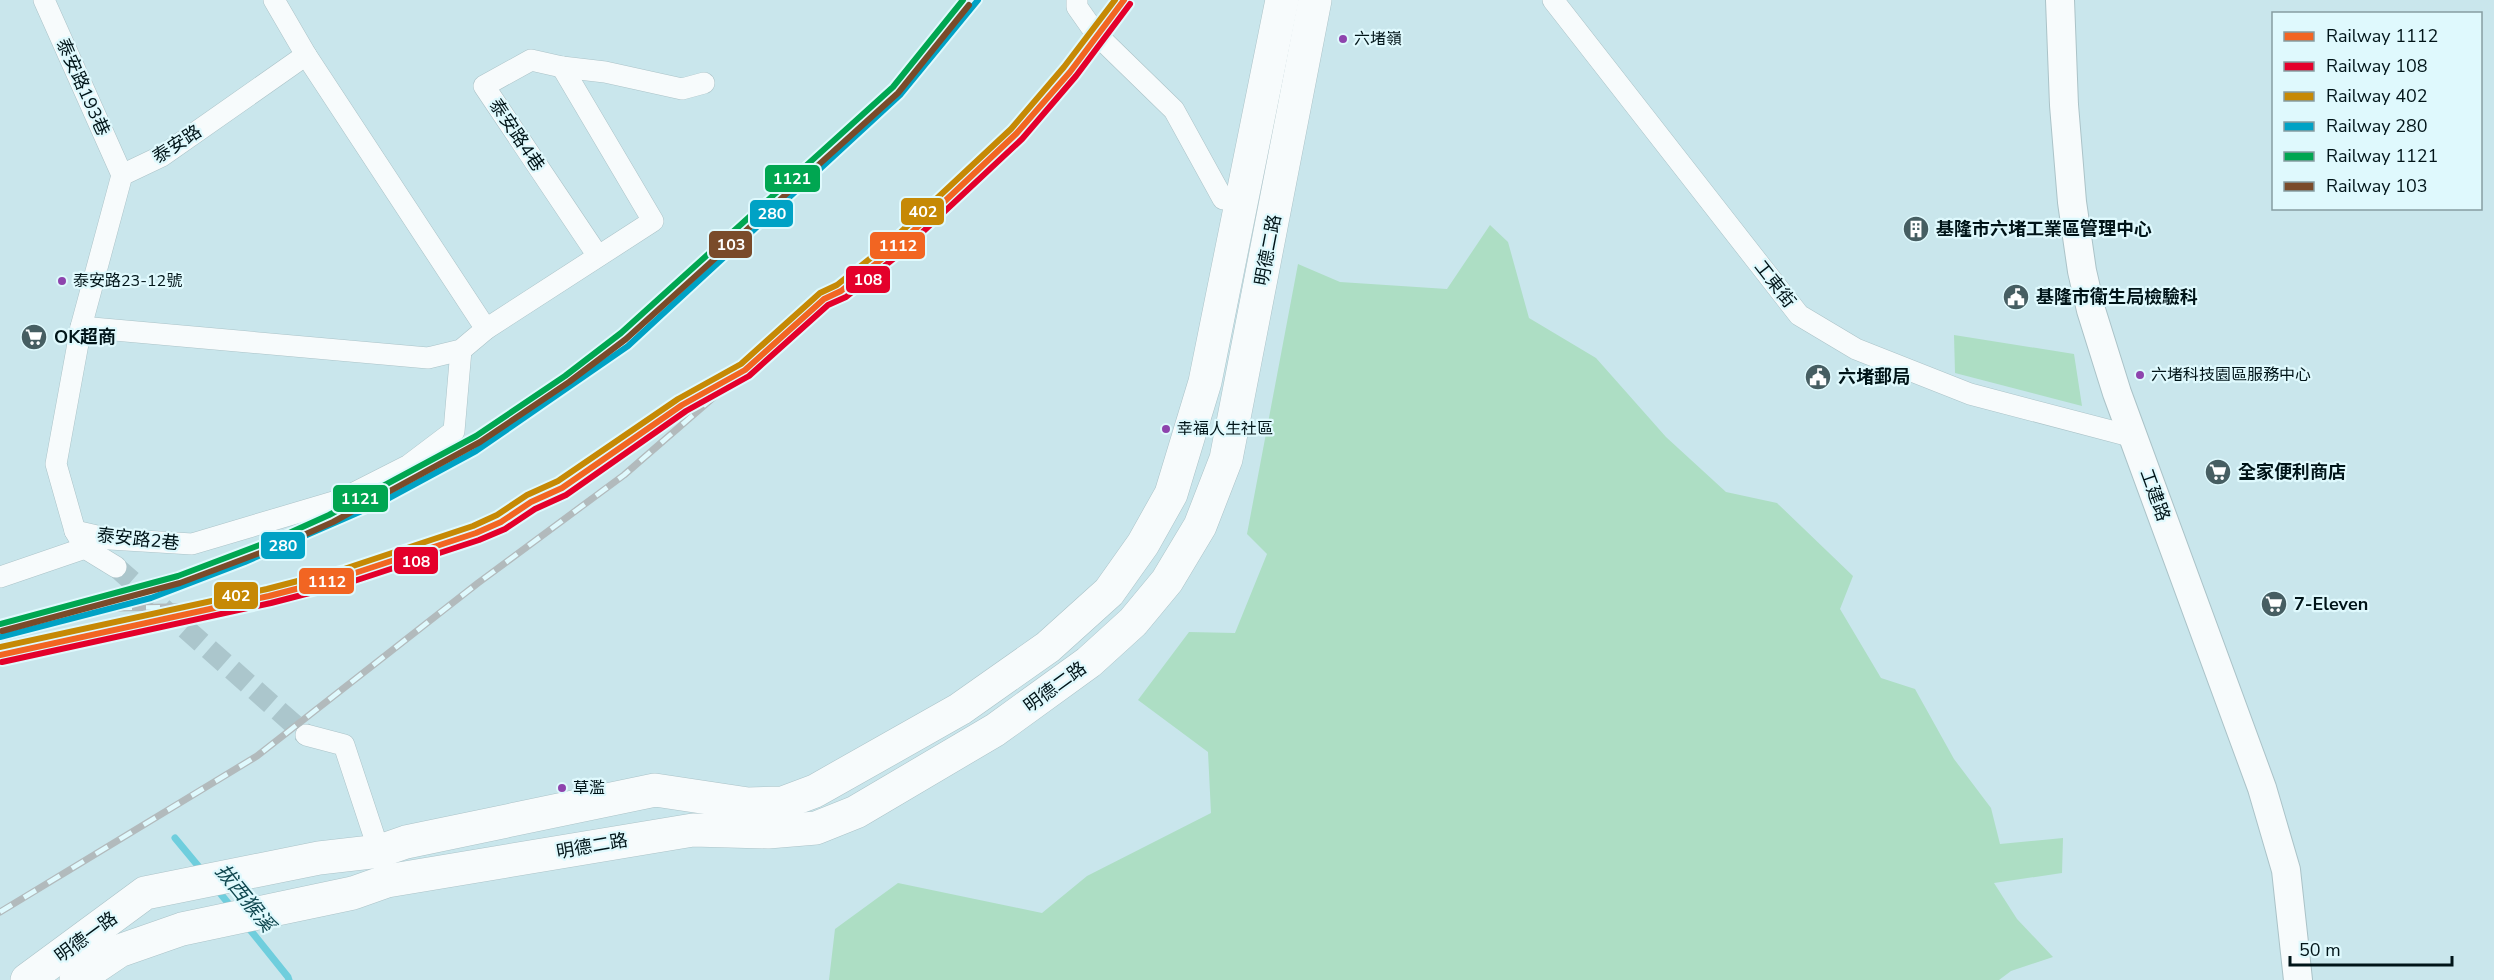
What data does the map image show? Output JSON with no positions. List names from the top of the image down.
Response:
{
  "streets": {
    "main road": ["明德二路", "明德一路"],
    "street": [
      "泰安路193巷",
      "泰安路4巷",
      "泰安路",
      "工東街",
      "工建路",
      "泰安路2巷"
    ]
  },
  "crossings": [
    ["泰安路193巷", "泰安路"],
    ["明德二路", "明德一路"],
    ["工東街", "工建路"]
  ],
  "water": ["拔西猴溪"],
  "places": {
    "other": [
      "六堵嶺",
      "泰安路23-12號",
      "六堵科技園區服務中心",
      "幸福人生社區",
      "草濫"
    ],
    "building": ["基隆市六堵工業區管理中心"],
    "public building": ["基隆市衛生局檢驗科", "六堵郵局"],
    "supermarket": ["OK超商", "全家便利商店", "7-Eleven"]
  },
  "lines": [
    "rail line 1112",
    "rail line 402",
    "rail line 280",
    "rail line 1121",
    "rail line 108",
    "rail line 103"
  ],
  "legend": [
    "Railway 1112",
    "Railway 108",
    "Railway 402",
    "Railway 280",
    "Railway 1121",
    "Railway 103"
  ],
  "scale_bar": "50 m"
}
